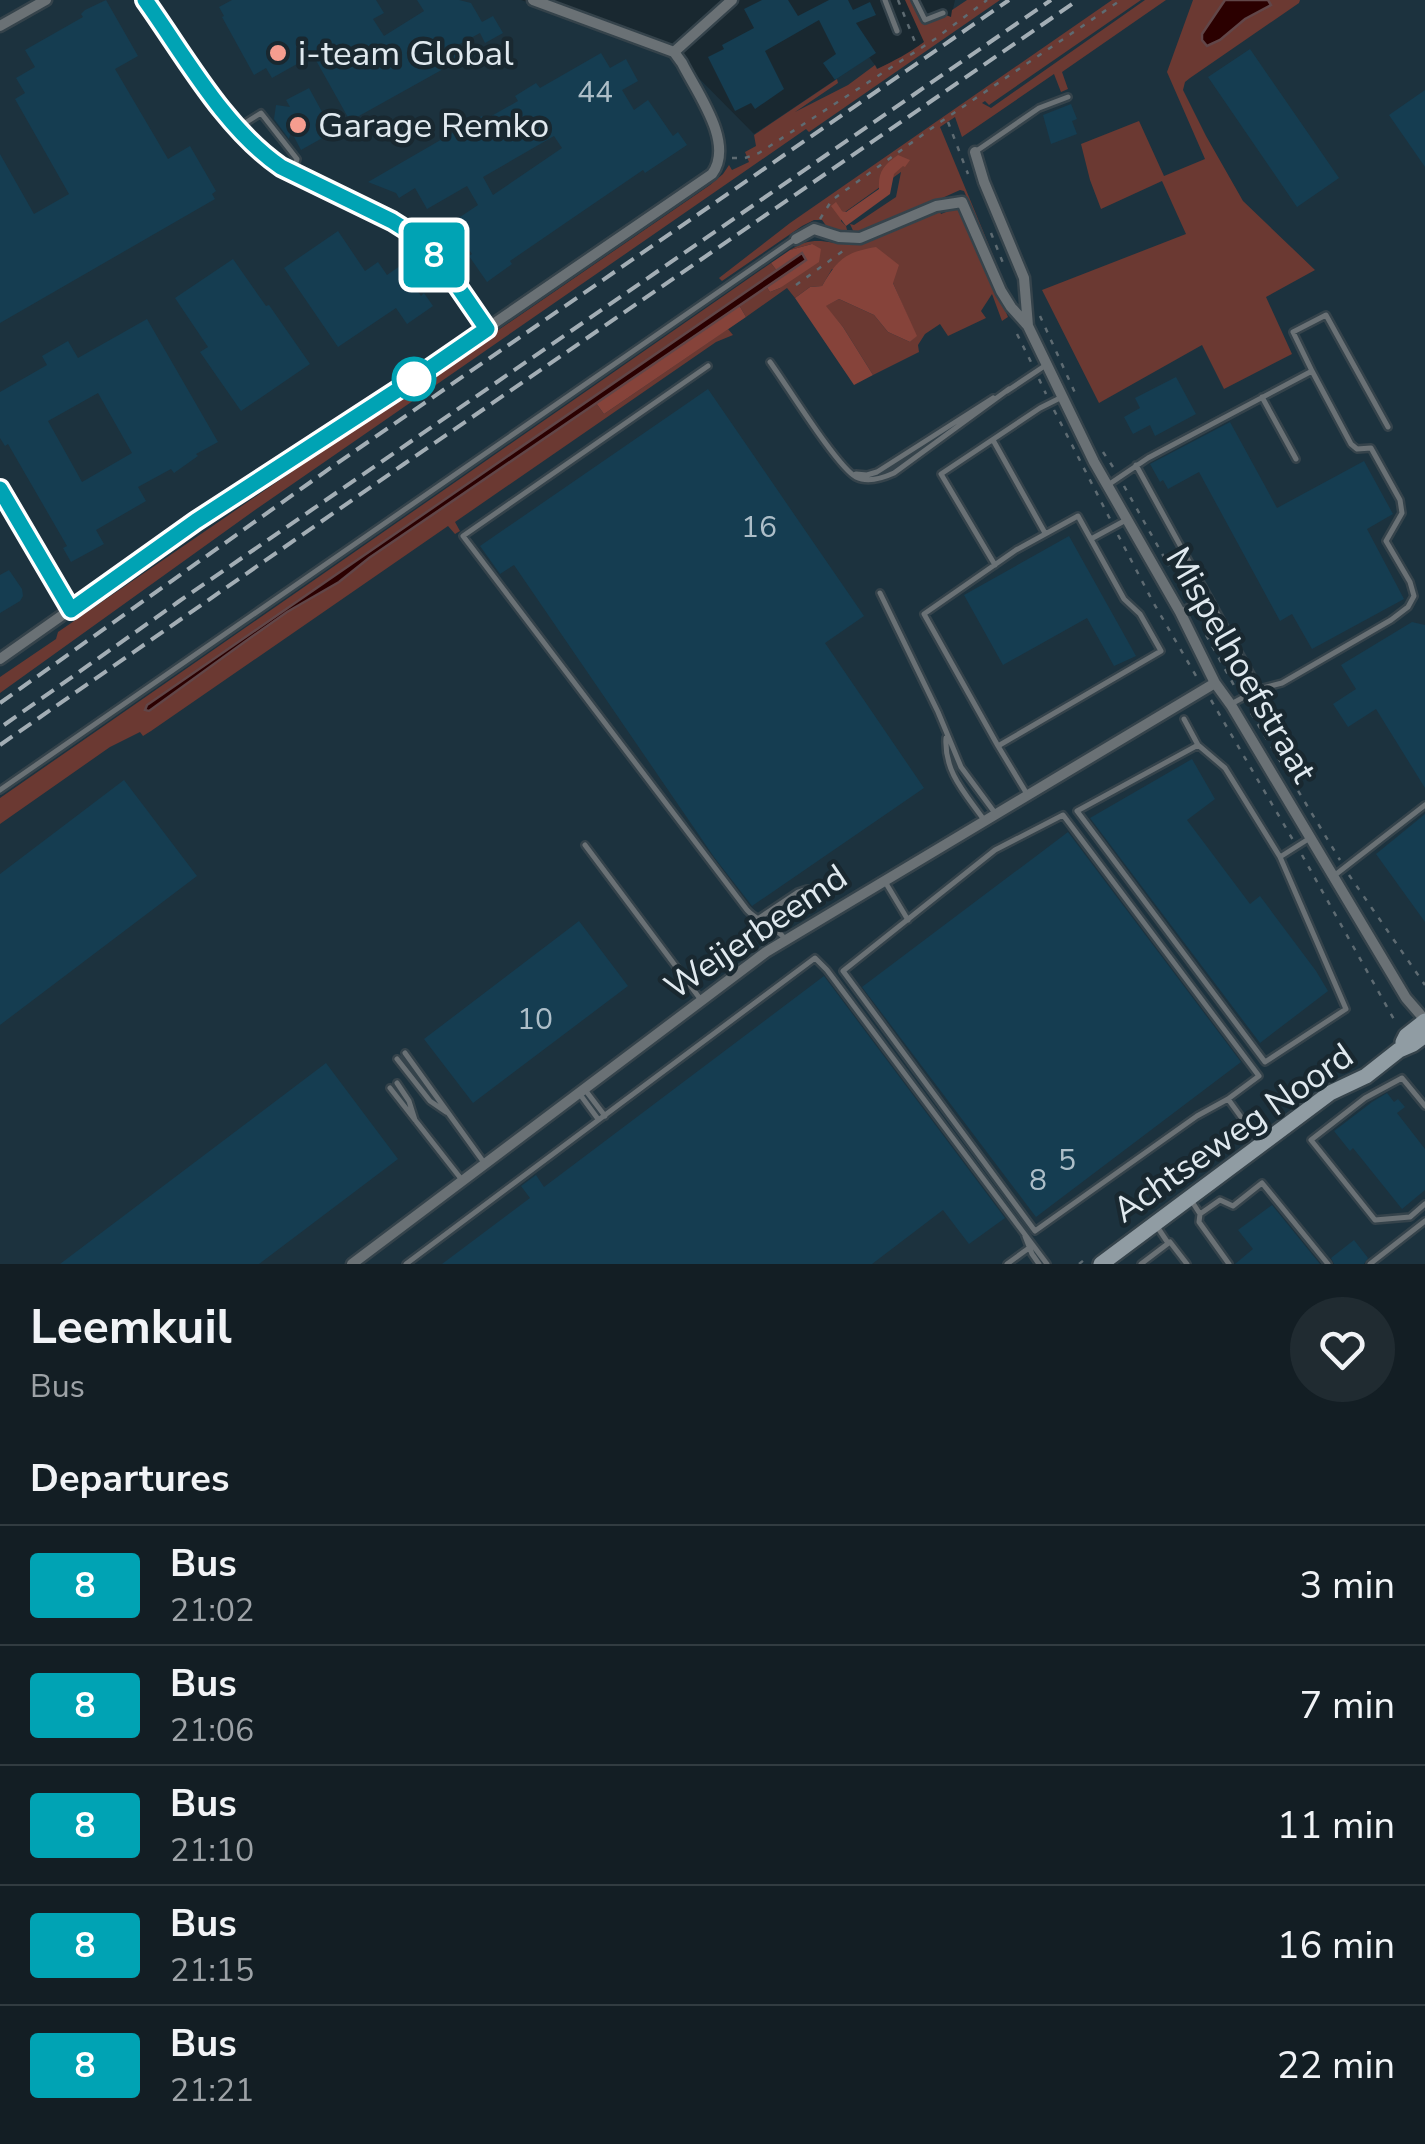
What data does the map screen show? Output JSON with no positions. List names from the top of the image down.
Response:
{
  "streets": {
    "street": ["Mispelhoefstraat", "Weijerbeemd", "Achtseweg Noord"]
  },
  "crossings": [
    ["Mispelhoefstraat", "Weijerbeemd"],
    ["Mispelhoefstraat", "Achtseweg Noord"]
  ],
  "places": ["i-team Global", "Garage Remko"],
  "lines": ["bus line 8"],
  "house_numbers": [
    "44",
    "16",
    "10",
    "5",
    "8"
  ],
  "page": {
    "on_map": "8",
    "heading": [
      ["Leemkuil", "Bus"],
      "Departures"
    ],
    "list": [
      {
        "mark": "8",
        "name": "Bus",
        "note": "21:02",
        "value": "3 min"
      },
      {
        "mark": "8",
        "name": "Bus",
        "note": "21:06",
        "value": "7 min"
      },
      {
        "mark": "8",
        "name": "Bus",
        "note": "21:10",
        "value": "11 min"
      },
      {
        "mark": "8",
        "name": "Bus",
        "note": "21:15",
        "value": "16 min"
      },
      {
        "mark": "8",
        "name": "Bus",
        "note": "21:21",
        "value": "22 min"
      }
    ]
  }
}
